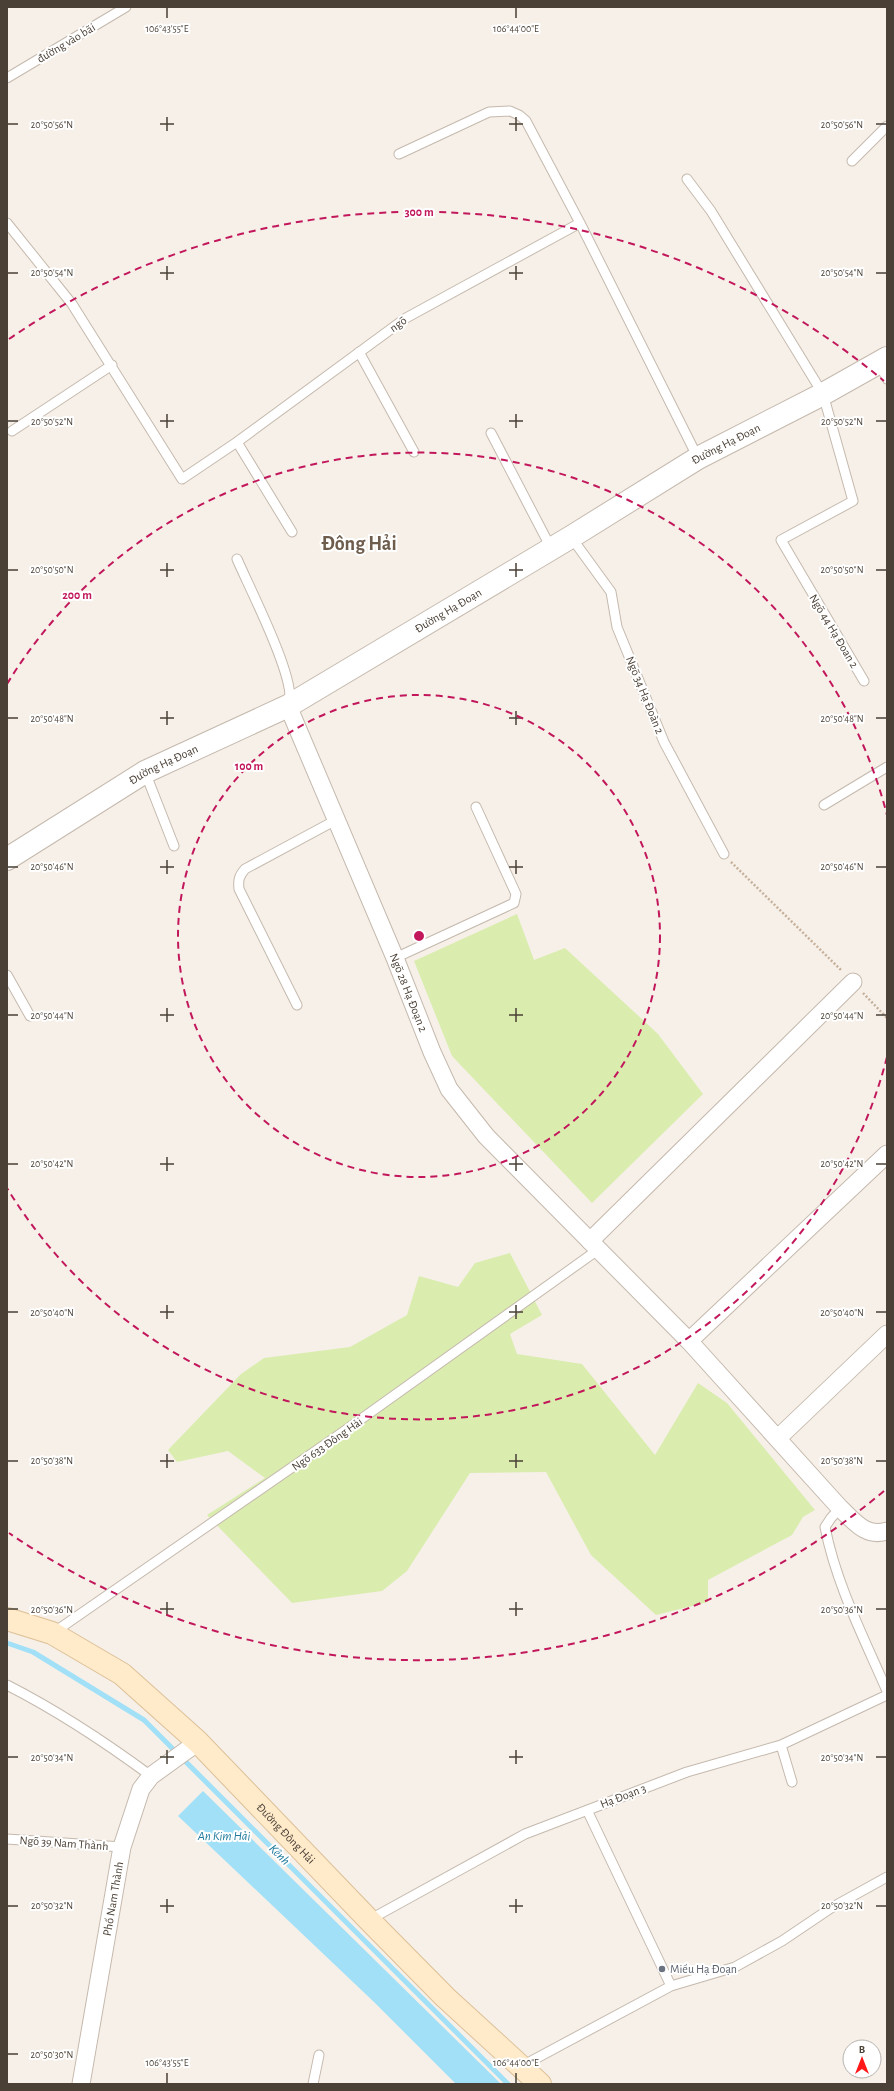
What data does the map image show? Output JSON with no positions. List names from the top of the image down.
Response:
{
  "streets": {
    "main road": ["Đường Đông Hải"],
    "street": ["Đường Hạ Đoạn", "Ngõ 28 Hạ Đoạn 2", "Phố Nam Thành"],
    "lane": [
      "đường vào bãi",
      "ngõ",
      "Ngõ 44 Hạ Đoan 2",
      "Ngõ 34 Hạ Đoàn 2",
      "Ngõ 633 Đông Hải",
      "Hạ Đoạn 3",
      "Ngõ 39 Nam Thành"
    ]
  },
  "crossings": [
    ["Đường Hạ Đoạn", "Ngõ 44 Hạ Đoan 2"],
    ["Đường Hạ Đoạn", "Ngõ 34 Hạ Đoàn 2"],
    ["Đường Hạ Đoạn", "Ngõ 28 Hạ Đoạn 2"],
    ["Ngõ 28 Hạ Đoạn 2", "Ngõ 633 Đông Hải"],
    ["Ngõ 633 Đông Hải", "Đường Đông Hải"],
    ["Hạ Đoạn 3", "Đường Đông Hải"],
    ["Đường Đông Hải", "Phố Nam Thành"],
    ["Ngõ 39 Nam Thành", "Phố Nam Thành"]
  ],
  "districts": ["Đông Hải"],
  "water": ["An Kim Hải", "Kênh"],
  "places": ["Miếu Hạ Đoạn"],
  "north": "top",
  "coordinates": [
    "106°43'55\"E",
    "106°44'00\"E",
    "20°50'56\"N",
    "20°50'54\"N",
    "20°50'52\"N",
    "20°50'50\"N",
    "20°50'48\"N",
    "20°50'46\"N",
    "20°50'44\"N",
    "20°50'42\"N",
    "20°50'40\"N",
    "20°50'38\"N",
    "20°50'36\"N",
    "20°50'34\"N",
    "20°50'32\"N",
    "20°50'30\"N"
  ],
  "rings": ["300 m", "200 m", "100 m"]
}
